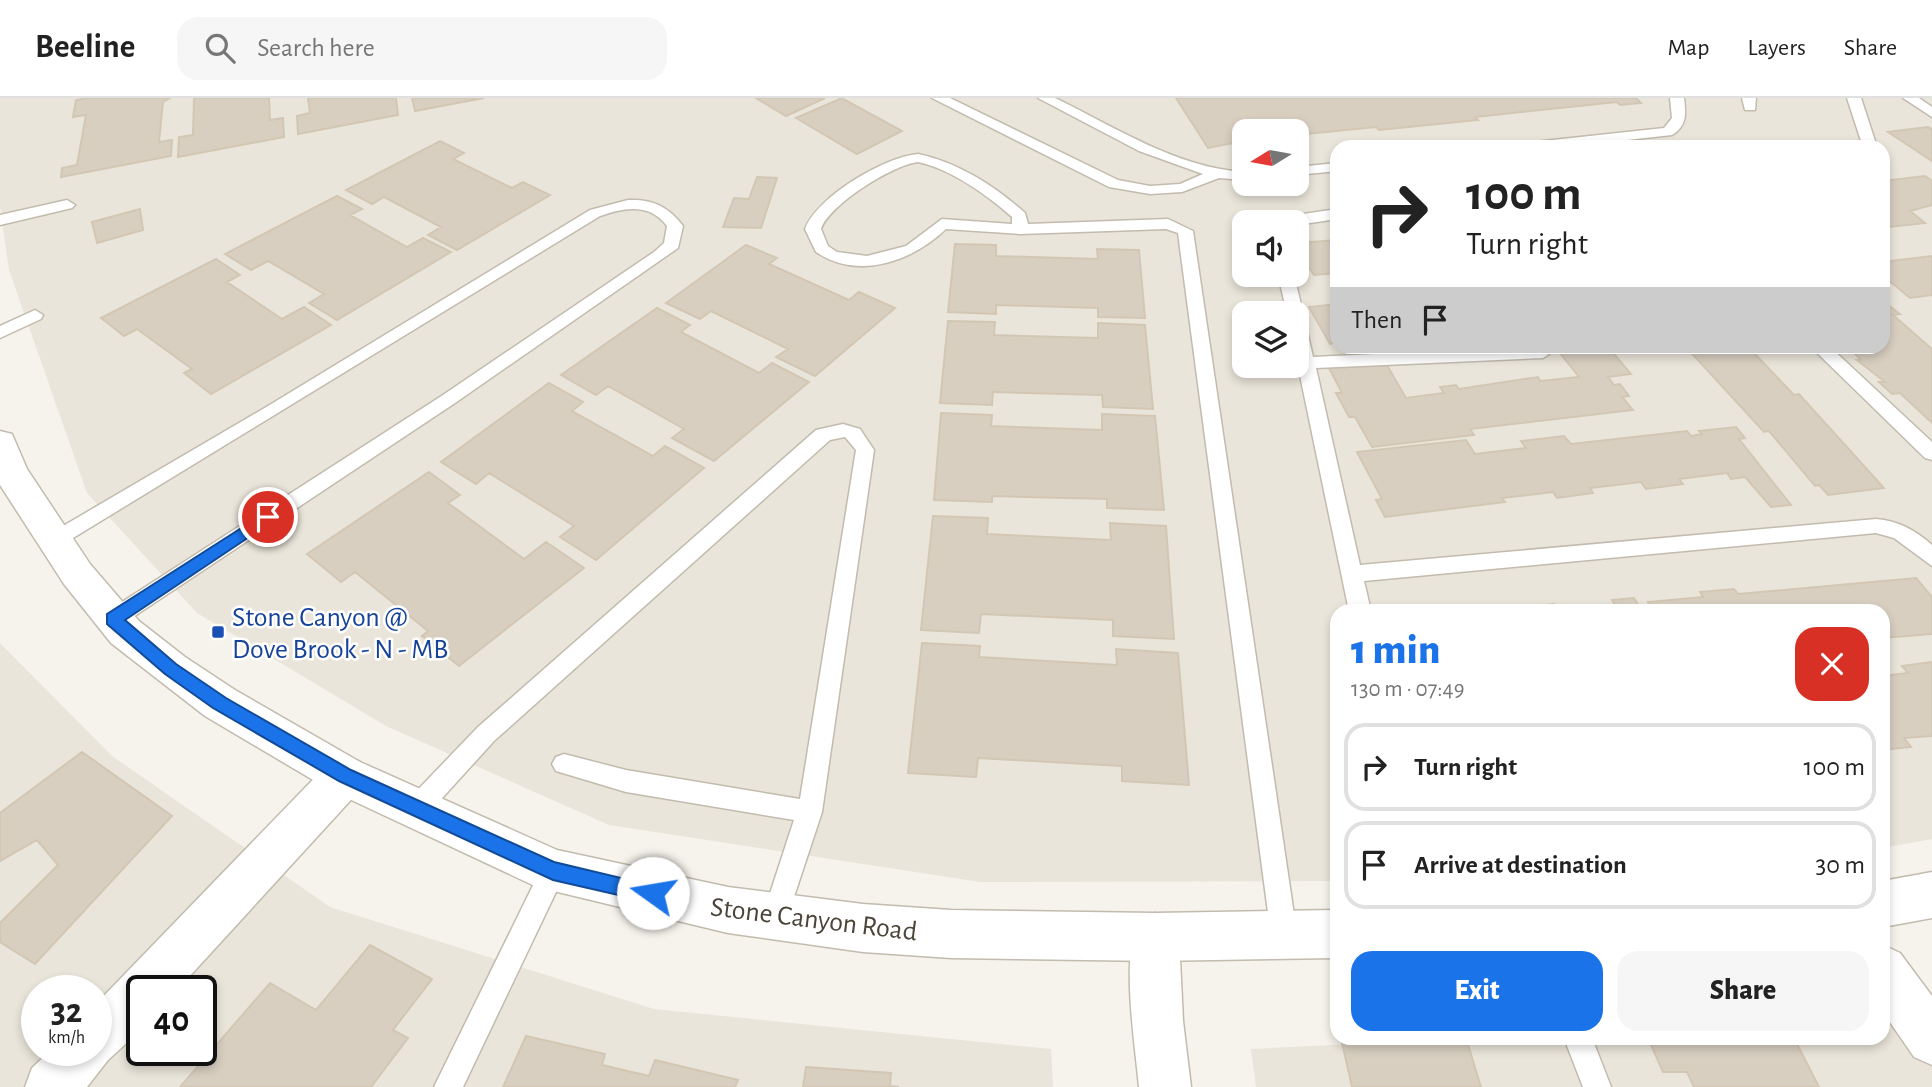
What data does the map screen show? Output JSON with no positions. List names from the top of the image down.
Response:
{
  "streets": {
    "street": ["Stone Canyon Road"]
  },
  "places": {
    "transit": ["Stone Canyon @ Dove Brook - N - MB"]
  },
  "north": "left",
  "page": {
    "header": "Beeline",
    "search": "Search here",
    "nav": ["Map", "Layers", "Share"],
    "turn": ["100 m", "Turn right"],
    "then": "Then",
    "heading": ["1 min", "130 m · 07:49"],
    "list": [
      {
        "name": "Turn right",
        "value": "100 m"
      },
      {
        "name": "Arrive at destination",
        "value": "30 m"
      }
    ],
    "buttons": ["Exit", "Share"],
    "speed": "32 km/h",
    "limit": "40"
  }
}
